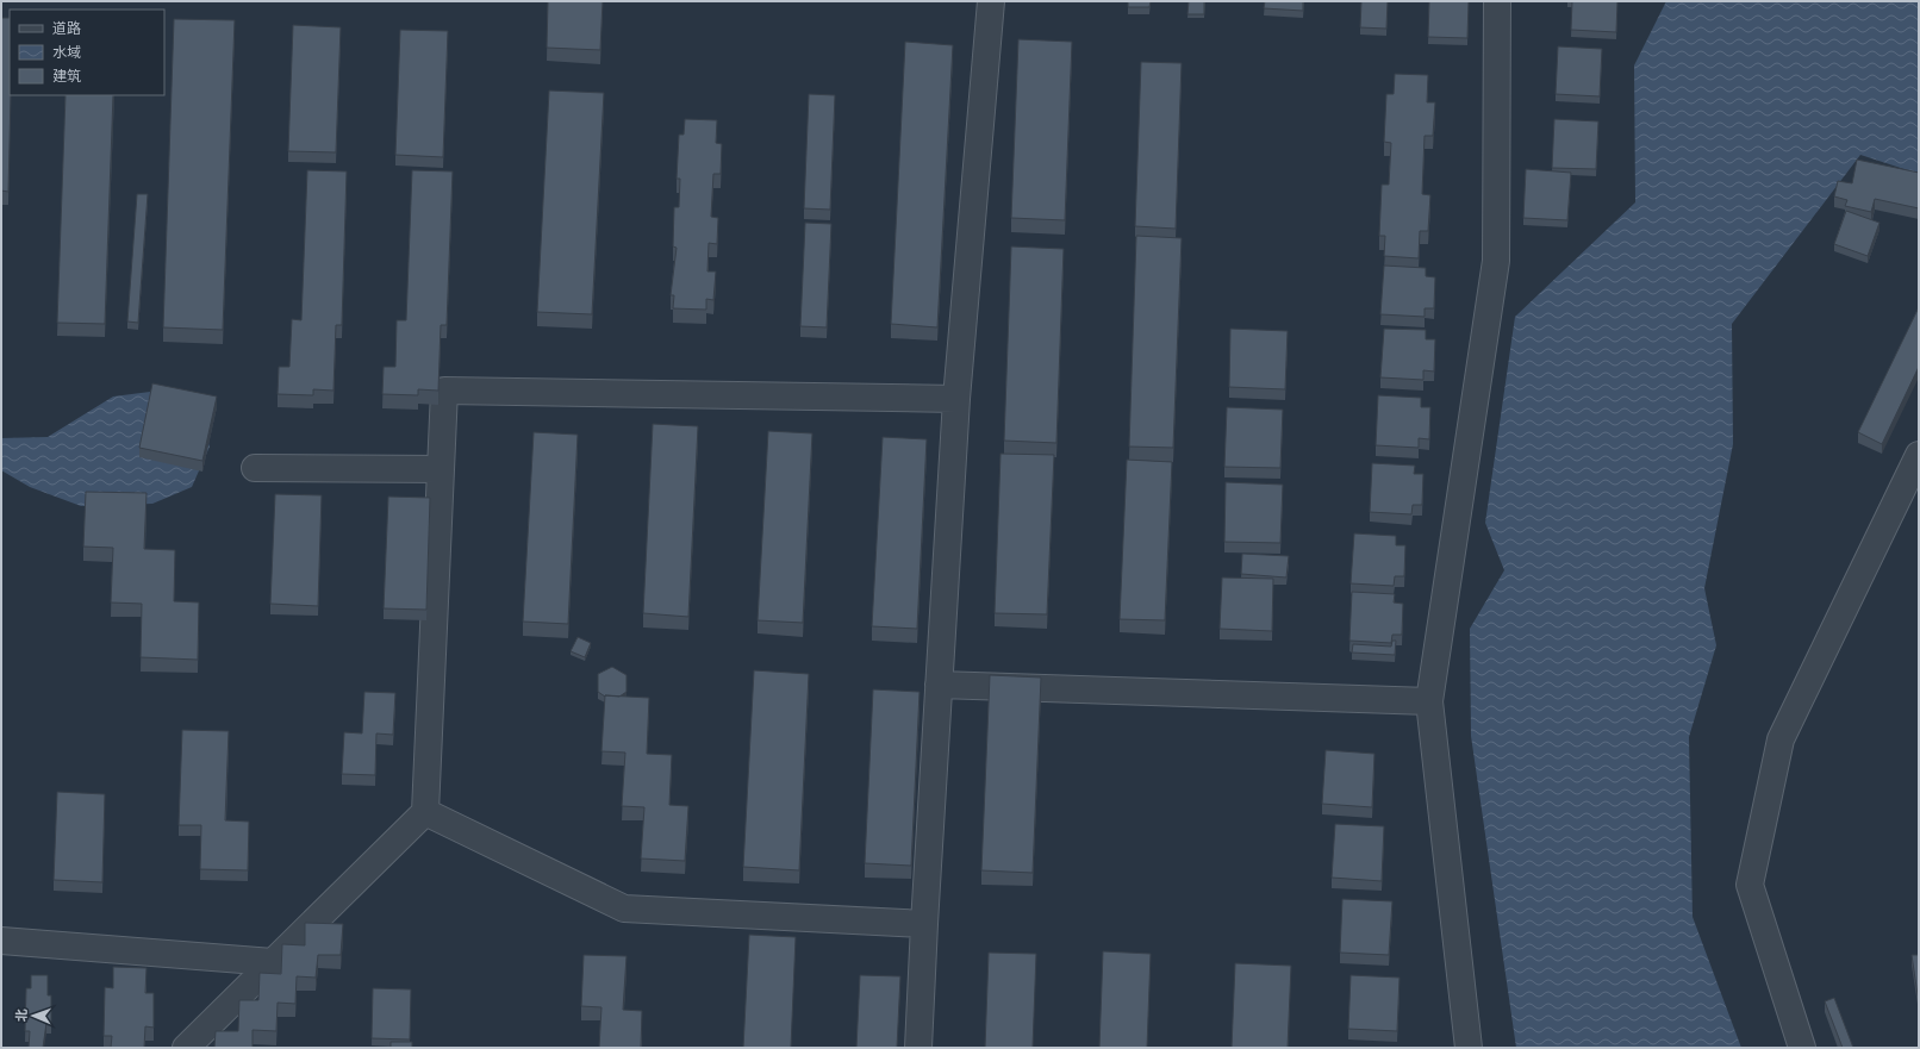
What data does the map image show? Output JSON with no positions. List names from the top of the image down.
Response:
{
  "legend": ["道路", "水域", "建筑"],
  "north": "left"
}
